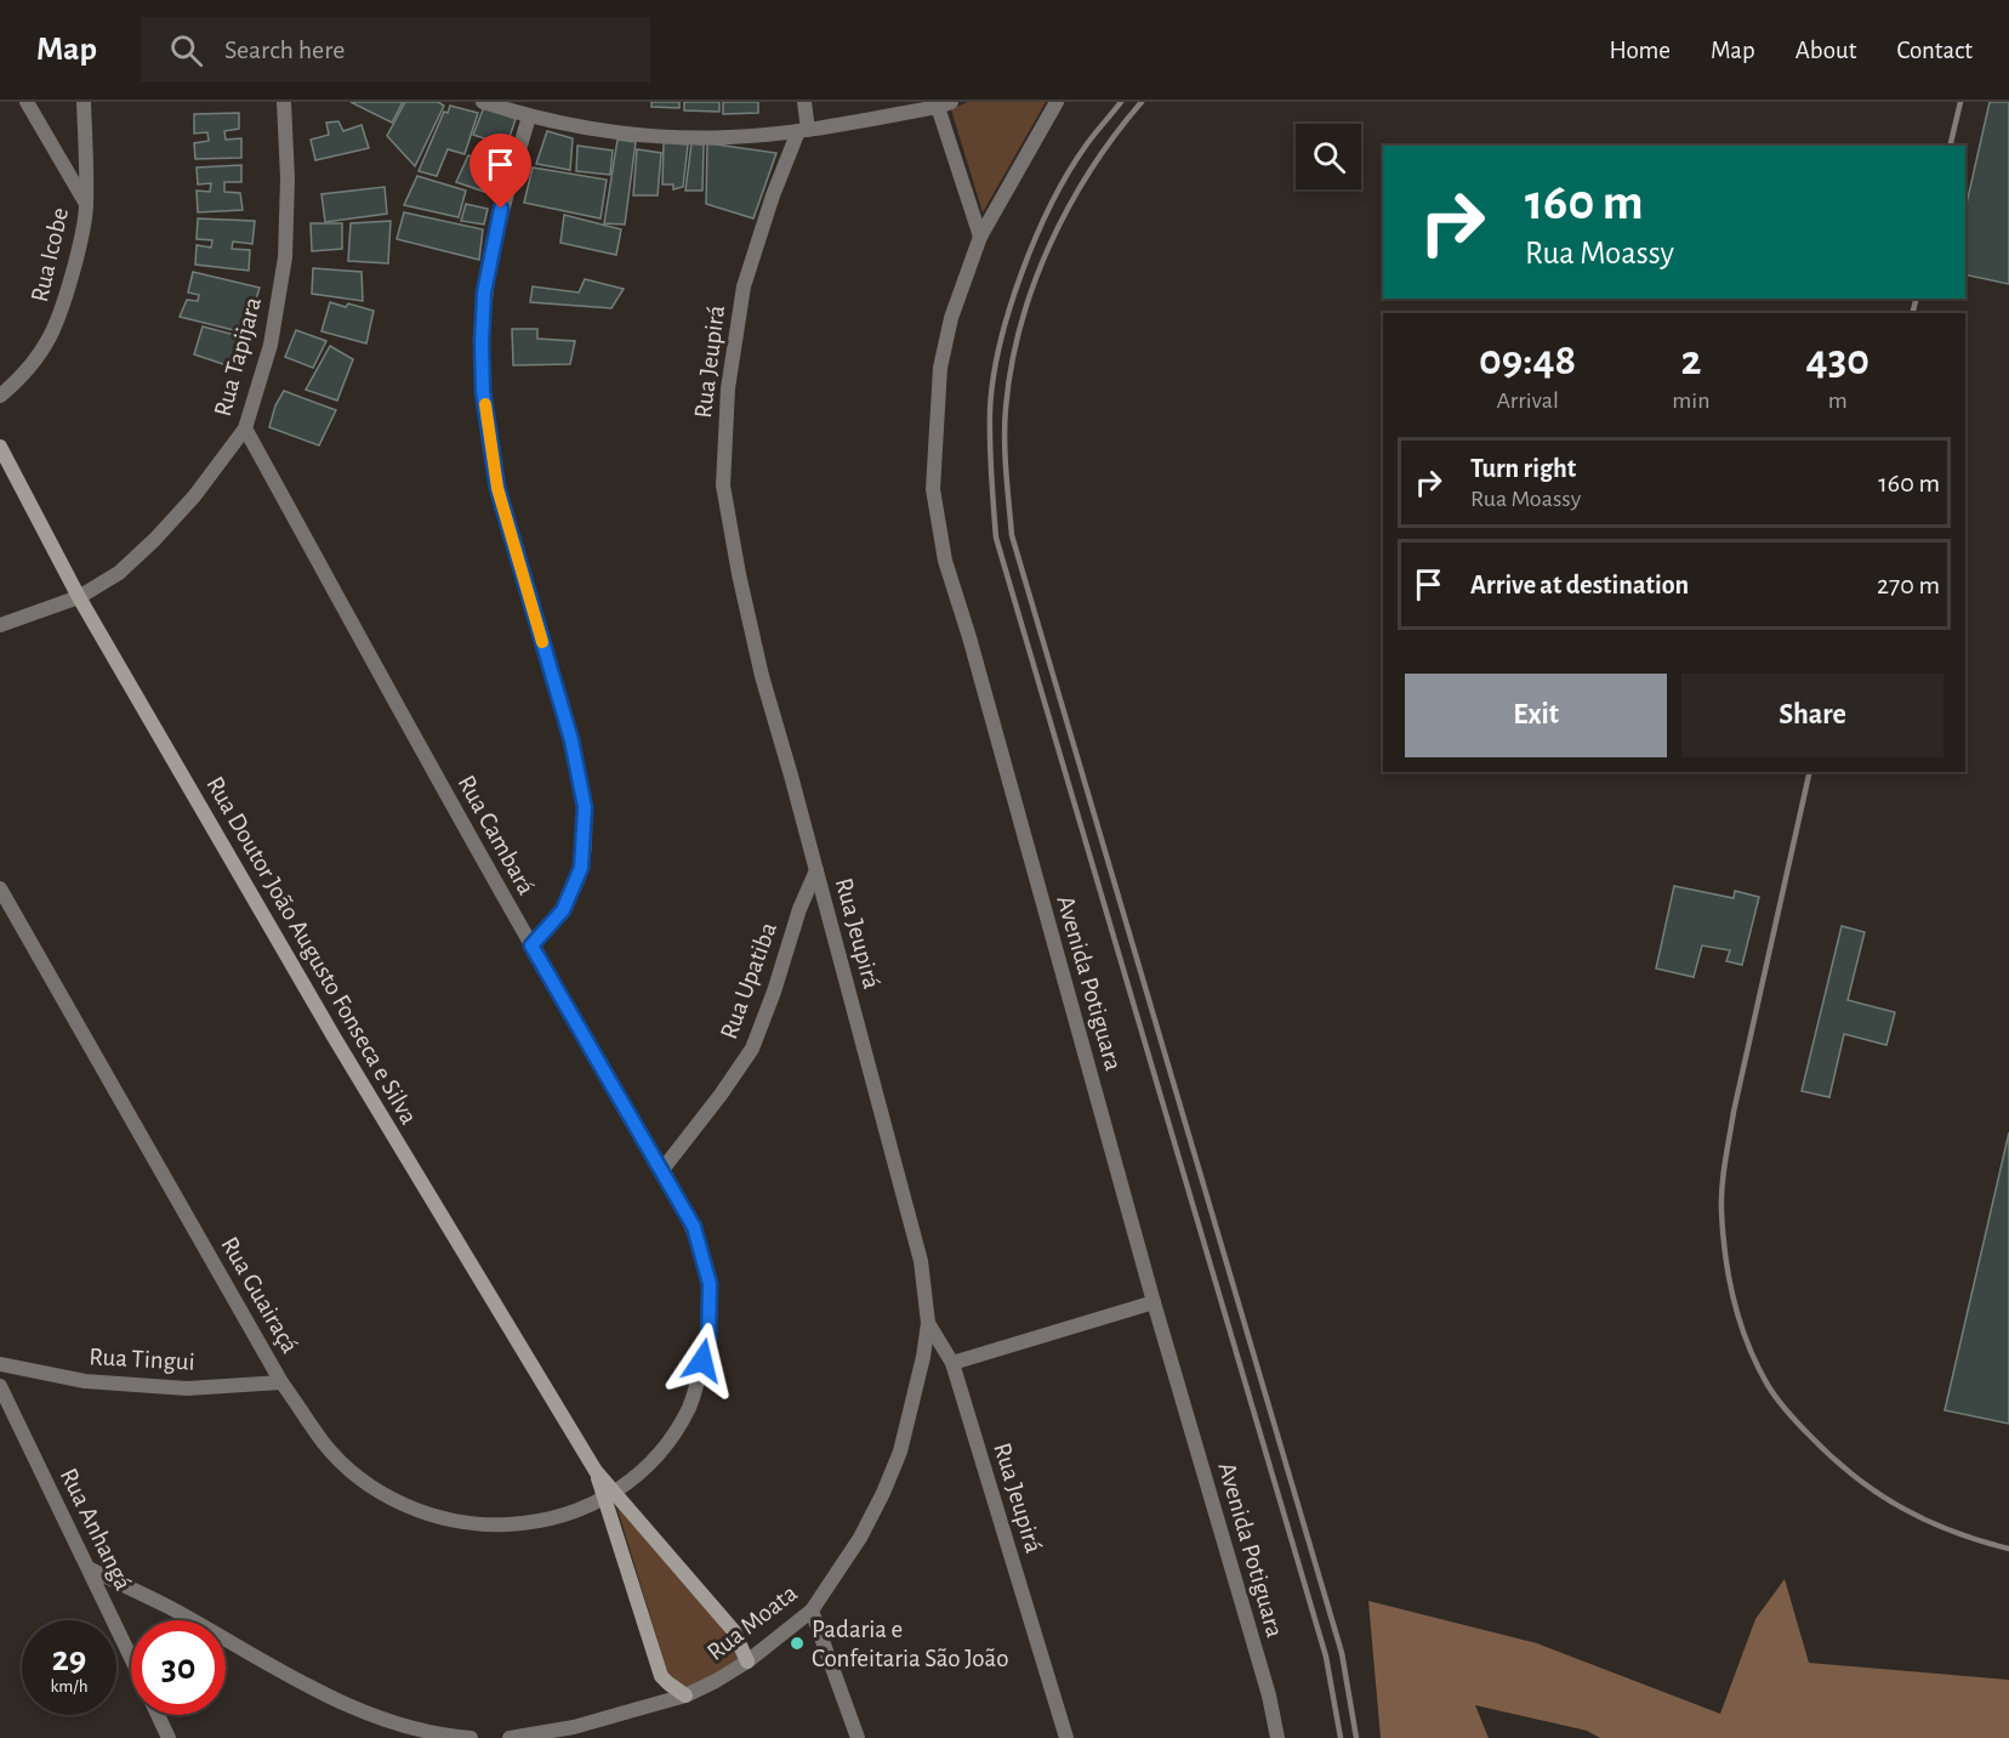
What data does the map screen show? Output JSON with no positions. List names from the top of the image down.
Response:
{
  "streets": {
    "street": [
      "Rua Icobe",
      "Rua Tapijara",
      "Rua Jeupirá",
      "Rua Cambará",
      "Rua Doutor João Augusto Fonseca e Silva",
      "Rua Upatiba",
      "Avenida Potiguara",
      "Rua Guairaçá",
      "Rua Tingui",
      "Rua Anhangá",
      "Rua Moata"
    ]
  },
  "crossings": [
    ["Rua Tapijara", "Rua Cambará"],
    ["Rua Tapijara", "Rua Doutor João Augusto Fonseca e Silva"],
    ["Rua Jeupirá", "Rua Upatiba"],
    ["Rua Jeupirá", "Rua Moata"],
    ["Rua Cambará", "Rua Doutor João Augusto Fonseca e Silva"],
    ["Rua Cambará", "Rua Upatiba"],
    ["Rua Cambará", "Rua Guairaçá"],
    ["Rua Doutor João Augusto Fonseca e Silva", "Rua Guairaçá"],
    ["Rua Doutor João Augusto Fonseca e Silva", "Rua Moata"],
    ["Rua Guairaçá", "Rua Tingui"]
  ],
  "places": ["Padaria e Confeitaria São João"],
  "page": {
    "header": "Map",
    "search": "Search here",
    "nav": [
      "Home",
      "Map",
      "About",
      "Contact"
    ],
    "turn": ["160 m", "Rua Moassy"],
    "eta": [
      "09:48",
      "Arrival",
      "2",
      "min",
      "430",
      "m"
    ],
    "list": [
      {
        "name": "Turn right",
        "note": "Rua Moassy",
        "value": "160 m"
      },
      {
        "name": "Arrive at destination",
        "value": "270 m"
      }
    ],
    "buttons": ["Exit", "Share"],
    "speed": "29 km/h",
    "limit": "30"
  }
}
